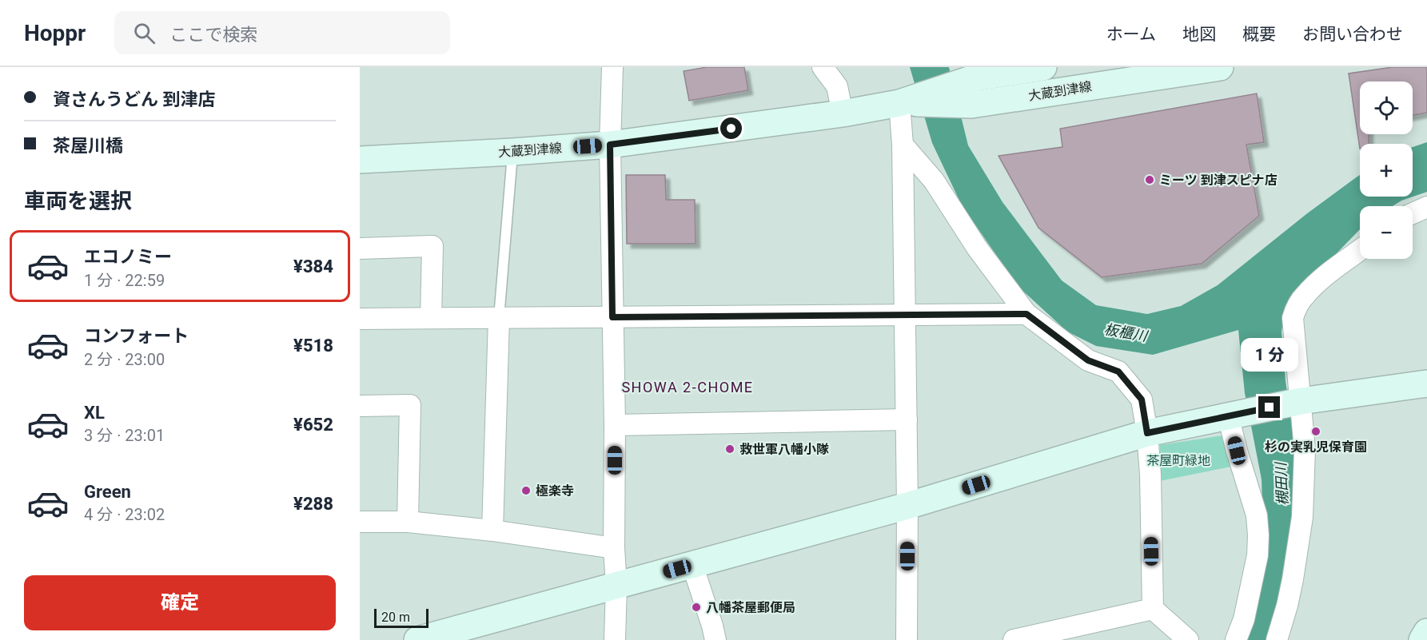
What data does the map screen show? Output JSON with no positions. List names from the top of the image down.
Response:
{
  "streets": {
    "street": ["大蔵到津線"]
  },
  "districts": ["SHOWA 2-CHOME"],
  "water": ["板櫃川", "槻田川"],
  "parks": ["茶屋町緑地"],
  "places": [
    "ミーツ 到津スピナ店",
    "杉の実乳児保育園",
    "救世軍八幡小隊",
    "極楽寺",
    "八幡茶屋郵便局"
  ],
  "scale_bar": "20 m",
  "page": {
    "header": "Hoppr",
    "search": "ここで検索",
    "nav": [
      "ホーム",
      "地図",
      "概要",
      "お問い合わせ"
    ],
    "banner": ["資さんうどん 到津店", "茶屋川橋"],
    "map_buttons": ["+", "−"],
    "heading": "車両を選択",
    "list": [
      {
        "name": "エコノミー",
        "note": "1 分 · 22:59",
        "value": "¥384"
      },
      {
        "name": "コンフォート",
        "note": "2 分 · 23:00",
        "value": "¥518"
      },
      {
        "name": "XL",
        "note": "3 分 · 23:01",
        "value": "¥652"
      },
      {
        "name": "Green",
        "note": "4 分 · 23:02",
        "value": "¥288"
      }
    ],
    "bubble": "1 分",
    "buttons": "確定",
    "scale": "20 m"
  }
}
